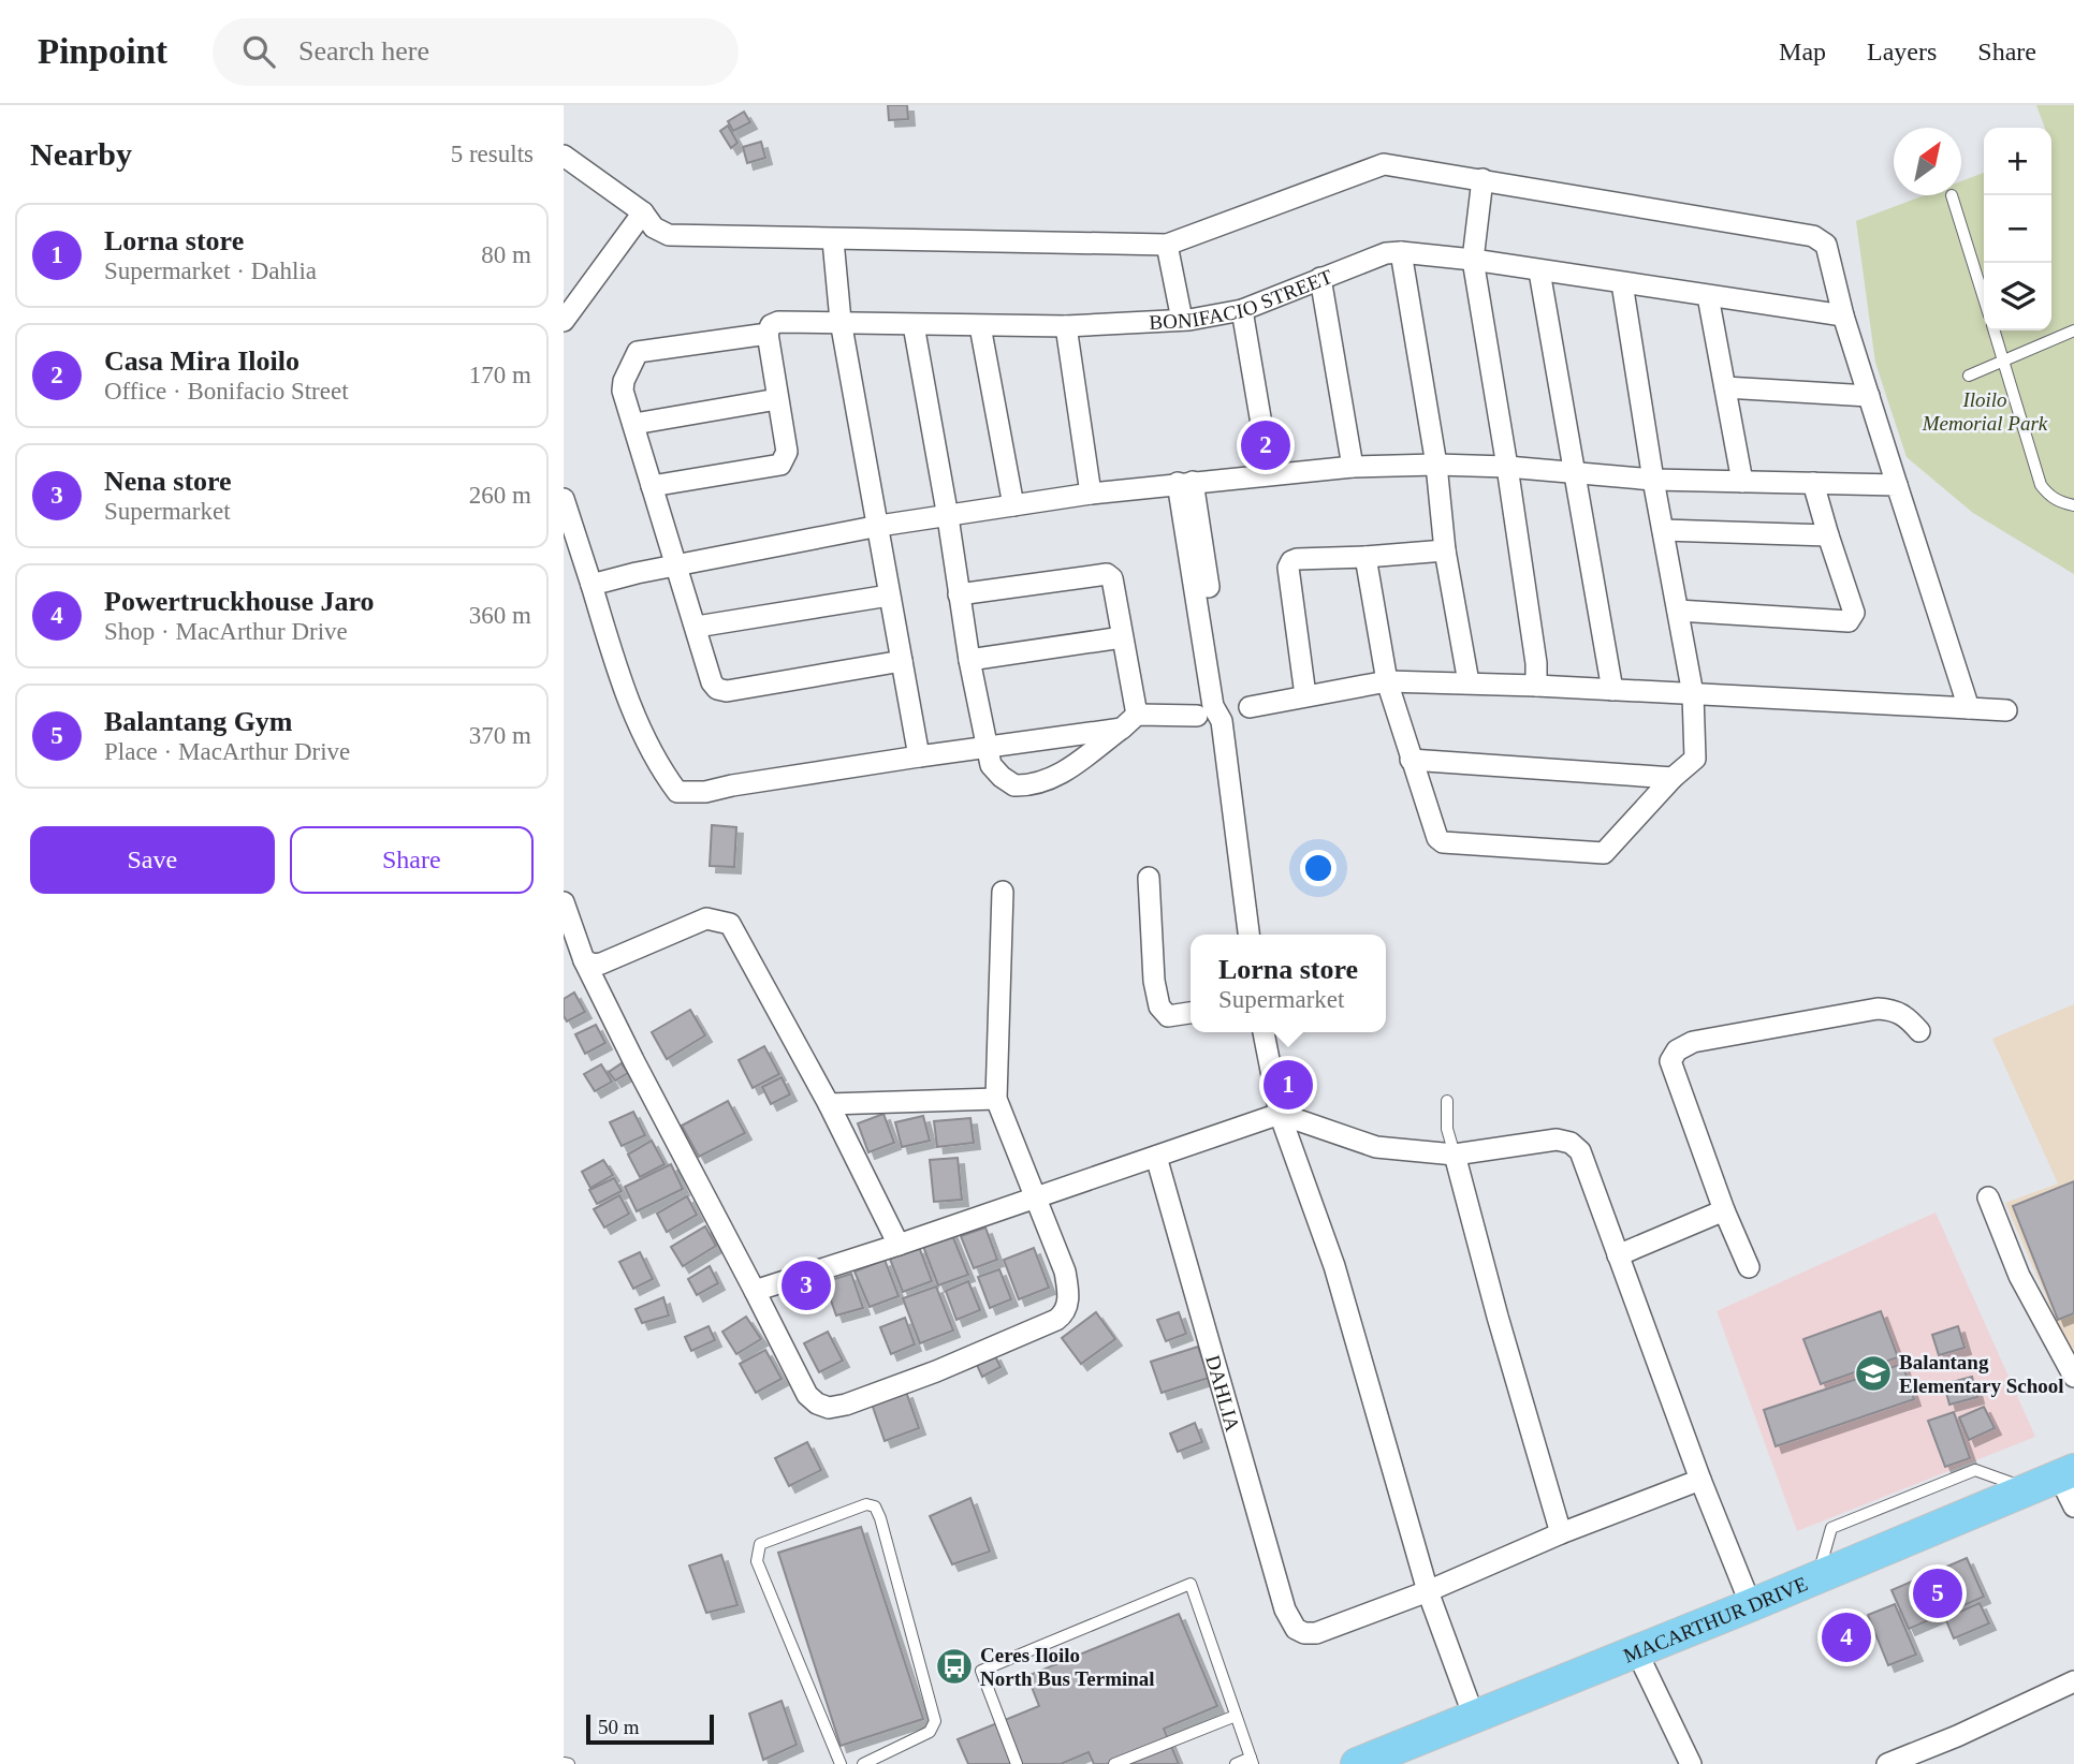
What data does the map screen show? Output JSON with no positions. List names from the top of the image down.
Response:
{
  "streets": {
    "main road": ["MACARTHUR DRIVE"],
    "street": ["BONIFACIO STREET", "DAHLIA"]
  },
  "parks": ["Iloilo Memorial Park"],
  "places": {
    "school or university": ["Balantang Elementary School"],
    "bus stop": ["Ceres Iloilo North Bus Terminal"]
  },
  "scale_bar": "50 m",
  "north": "top right",
  "page": {
    "header": "Pinpoint",
    "search": "Search here",
    "nav": ["Map", "Layers", "Share"],
    "heading": ["Nearby", "5 results"],
    "map_buttons": ["+", "−"],
    "list": [
      {
        "mark": "1",
        "name": "Lorna store",
        "note": "Supermarket · Dahlia",
        "value": "80 m"
      },
      {
        "mark": "2",
        "name": "Casa Mira Iloilo",
        "note": "Office · Bonifacio Street",
        "value": "170 m"
      },
      {
        "mark": "3",
        "name": "Nena store",
        "note": "Supermarket",
        "value": "260 m"
      },
      {
        "mark": "4",
        "name": "Powertruckhouse Jaro",
        "note": "Shop · MacArthur Drive",
        "value": "360 m"
      },
      {
        "mark": "5",
        "name": "Balantang Gym",
        "note": "Place · MacArthur Drive",
        "value": "370 m"
      }
    ],
    "pins": [
      "2",
      "1",
      "3",
      "5",
      "4"
    ],
    "buttons": ["Save", "Share"],
    "popup": ["Lorna store", "Supermarket"],
    "scale": "50 m"
  }
}
